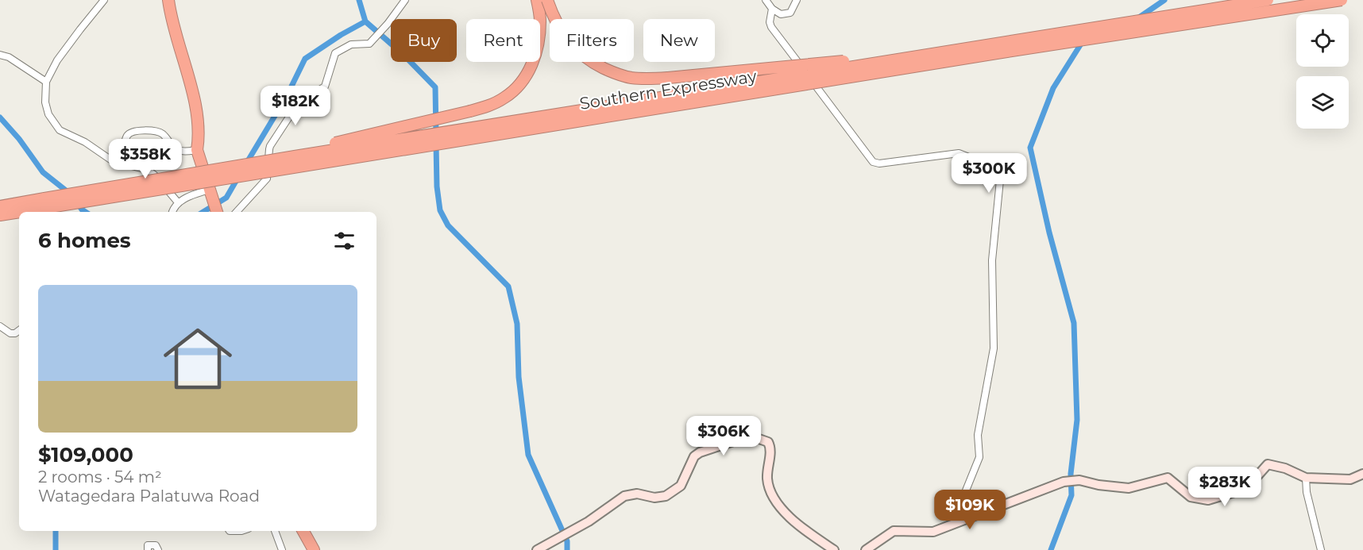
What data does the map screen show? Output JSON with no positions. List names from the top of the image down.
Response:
{
  "streets": {
    "highway": ["Southern Expressway"]
  },
  "page": {
    "chip": [
      "Buy",
      "Rent",
      "Filters",
      "New"
    ],
    "price": [
      "$182K",
      "$358K",
      "$300K",
      "$306K",
      "$283K",
      "$109K"
    ],
    "heading": "6 homes",
    "list": [
      {
        "name": "$109,000",
        "note": "2 rooms · 54 m² · Watagedara Palatuwa Road"
      }
    ]
  }
}
